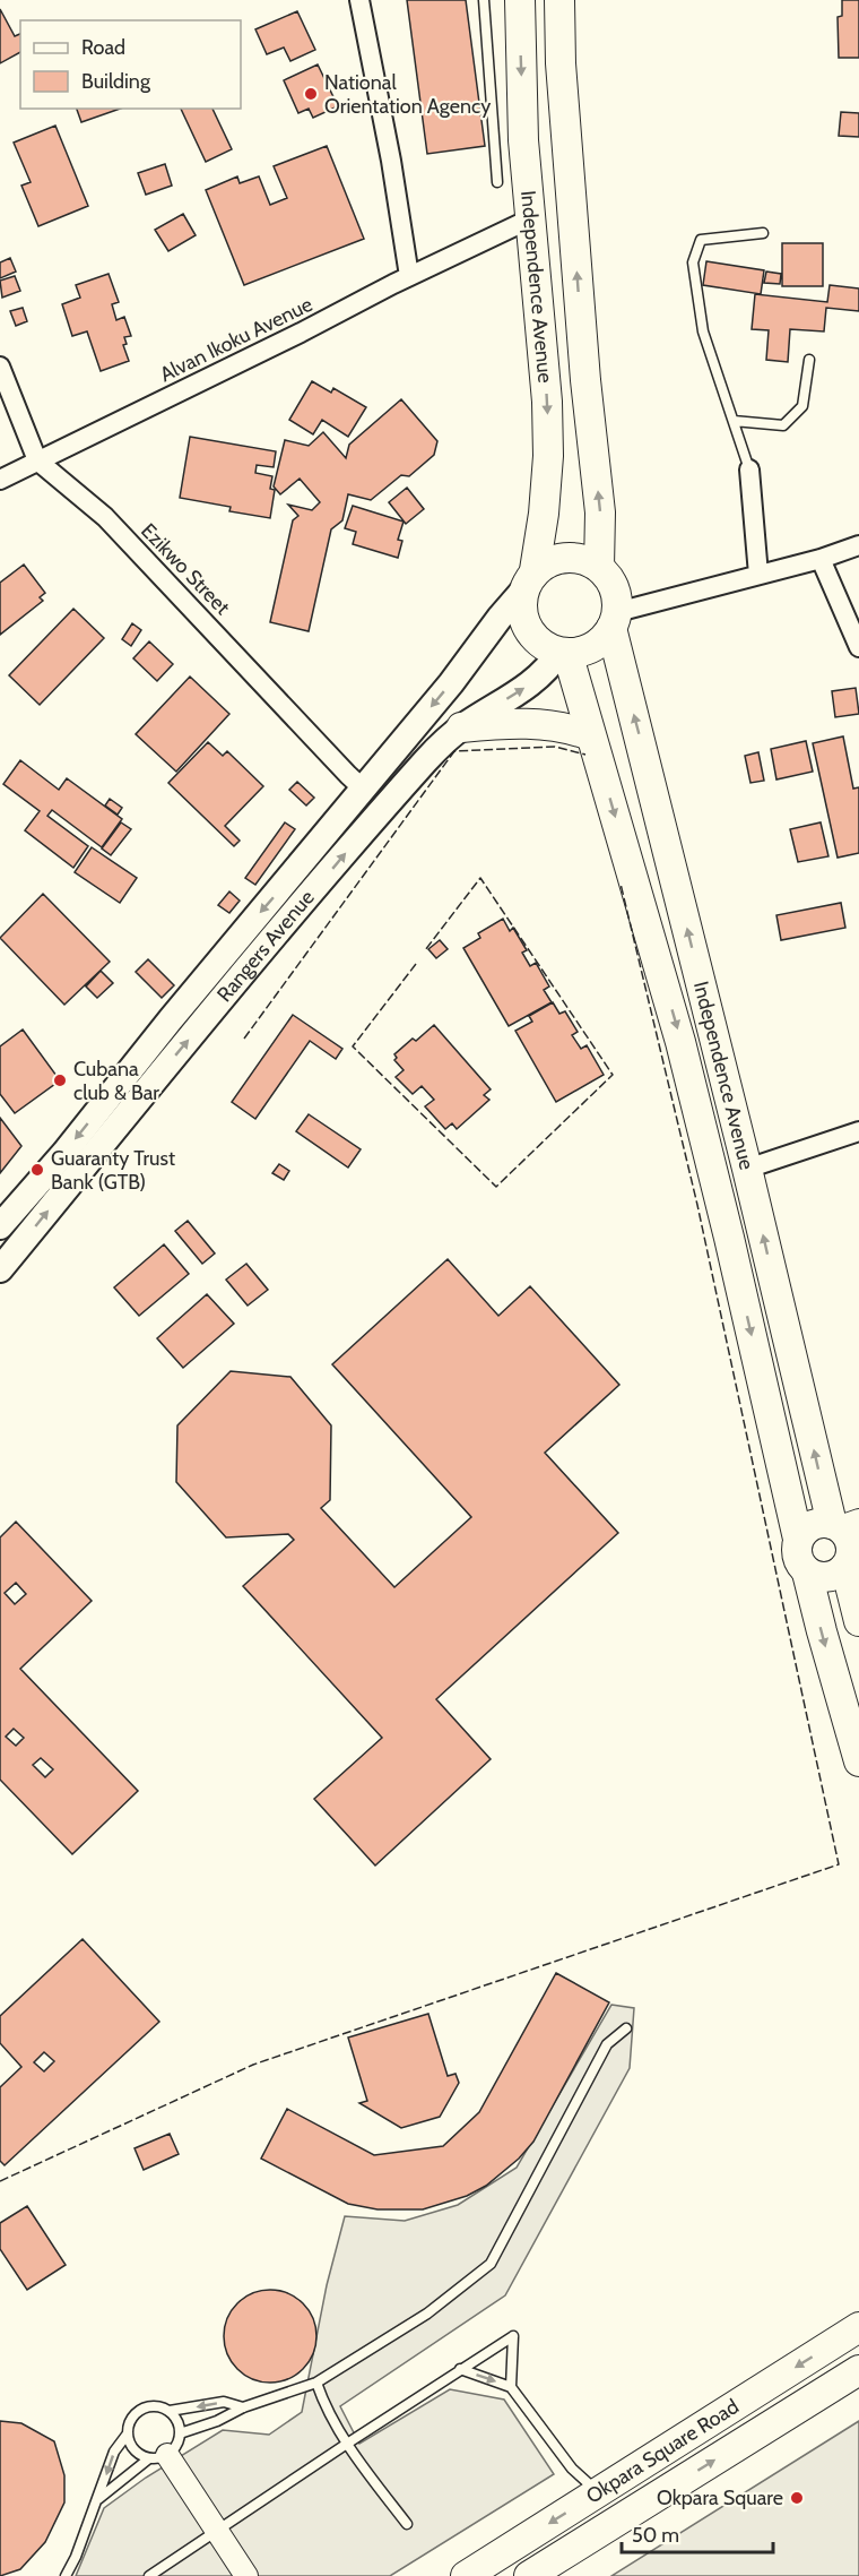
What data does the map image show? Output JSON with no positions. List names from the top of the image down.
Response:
{
  "streets": {
    "main road": ["Independence Avenue", "Rangers Avenue", "Okpara Square Road"],
    "street": ["Alvan Ikoku Avenue", "Ezikwo Street"]
  },
  "crossings": [
    ["Independence Avenue", "Alvan Ikoku Avenue"],
    ["Independence Avenue", "Rangers Avenue"],
    ["Alvan Ikoku Avenue", "Ezikwo Street"],
    ["Ezikwo Street", "Rangers Avenue"]
  ],
  "places": [
    "National Orientation Agency",
    "Cubana club & Bar",
    "Guaranty Trust Bank (GTB)",
    "Okpara Square"
  ],
  "legend": ["Road", "Building"],
  "scale_bar": "50 m"
}
